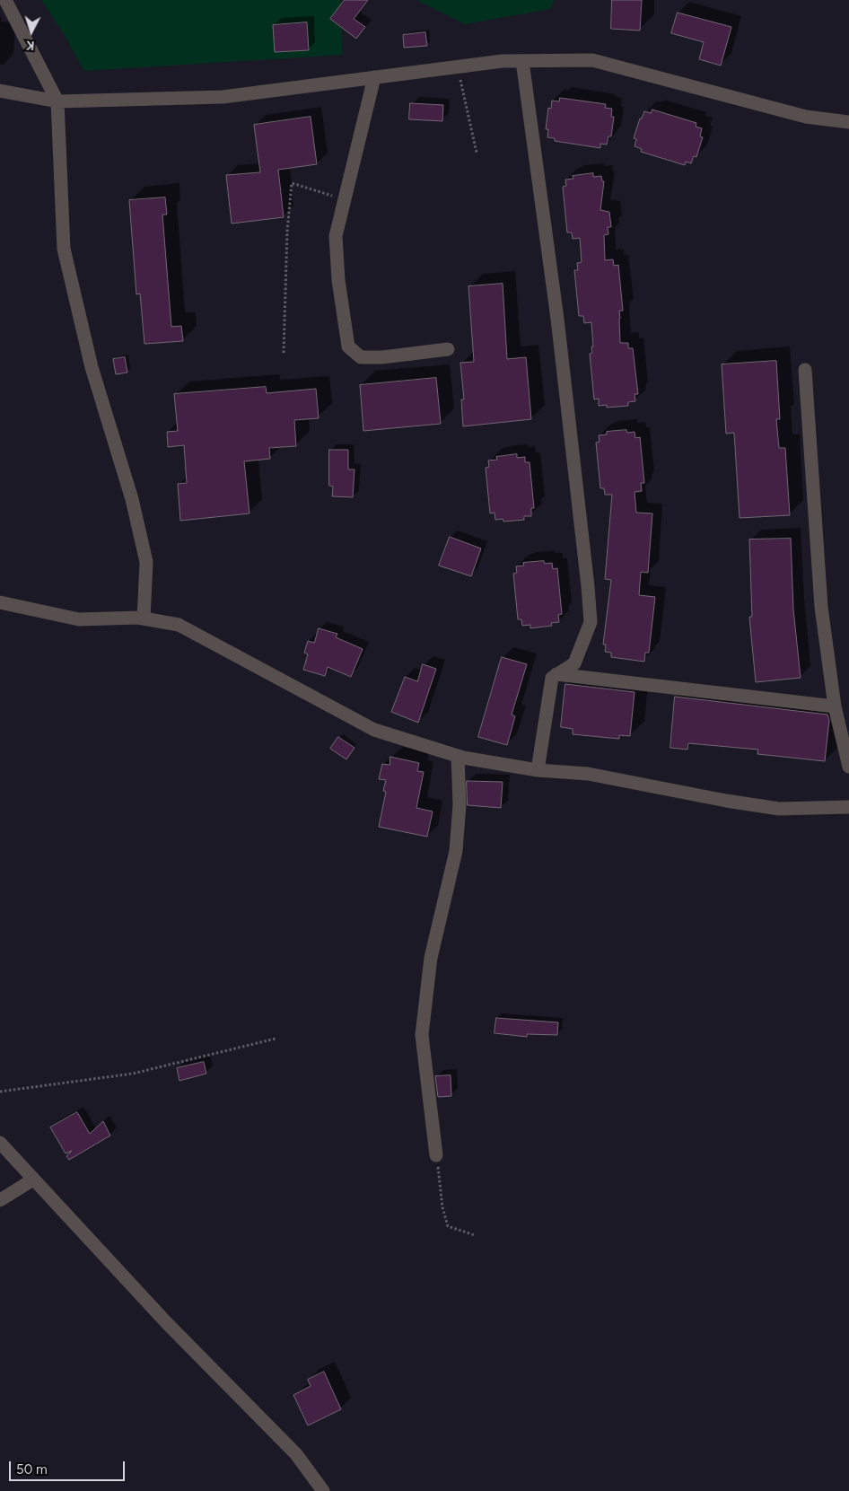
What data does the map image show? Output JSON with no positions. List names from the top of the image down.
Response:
{
  "scale_bar": "50 m",
  "north": "bottom"
}
